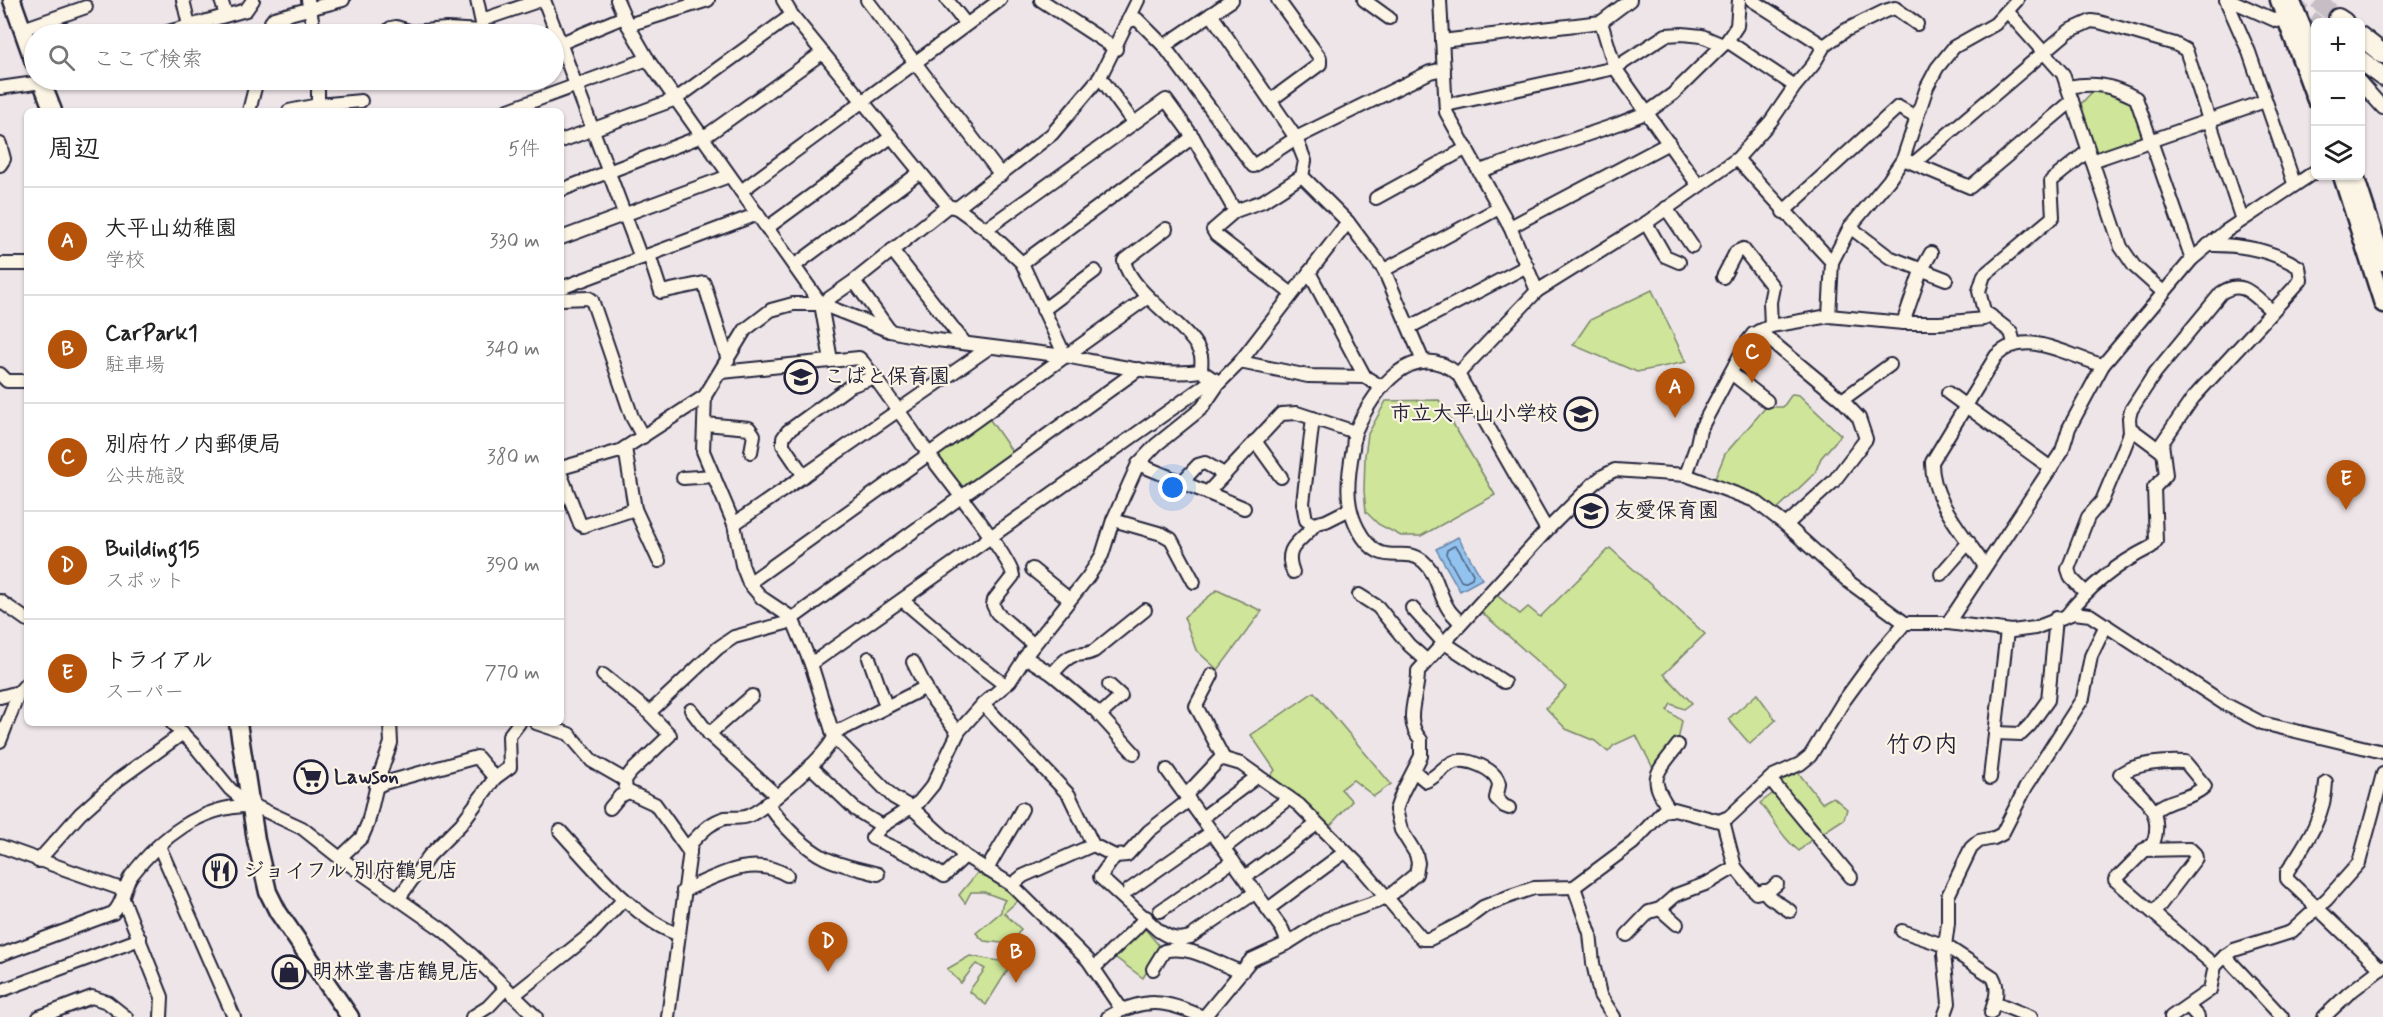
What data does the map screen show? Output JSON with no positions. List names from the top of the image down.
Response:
{
  "districts": ["竹の内"],
  "places": {
    "school or university": ["こばと保育園", "市立大平山小学校", "友愛保育園"],
    "supermarket": ["Lawson"],
    "restaurant": ["ジョイフル 別府鶴見店"],
    "shop": ["明林堂書店鶴見店"]
  },
  "page": {
    "map_buttons": ["+", "−"],
    "search": "ここで検索",
    "heading": ["周辺", "5件"],
    "list": [
      {
        "mark": "A",
        "name": "大平山幼稚園",
        "note": "学校",
        "value": "330 m"
      },
      {
        "mark": "B",
        "name": "CarPark1",
        "note": "駐車場",
        "value": "340 m"
      },
      {
        "mark": "C",
        "name": "別府竹ノ内郵便局",
        "note": "公共施設",
        "value": "380 m"
      },
      {
        "mark": "D",
        "name": "Building15",
        "note": "スポット",
        "value": "390 m"
      },
      {
        "mark": "E",
        "name": "トライアル",
        "note": "スーパー",
        "value": "770 m"
      }
    ],
    "pins": [
      "C",
      "A",
      "E",
      "D",
      "B"
    ]
  }
}
